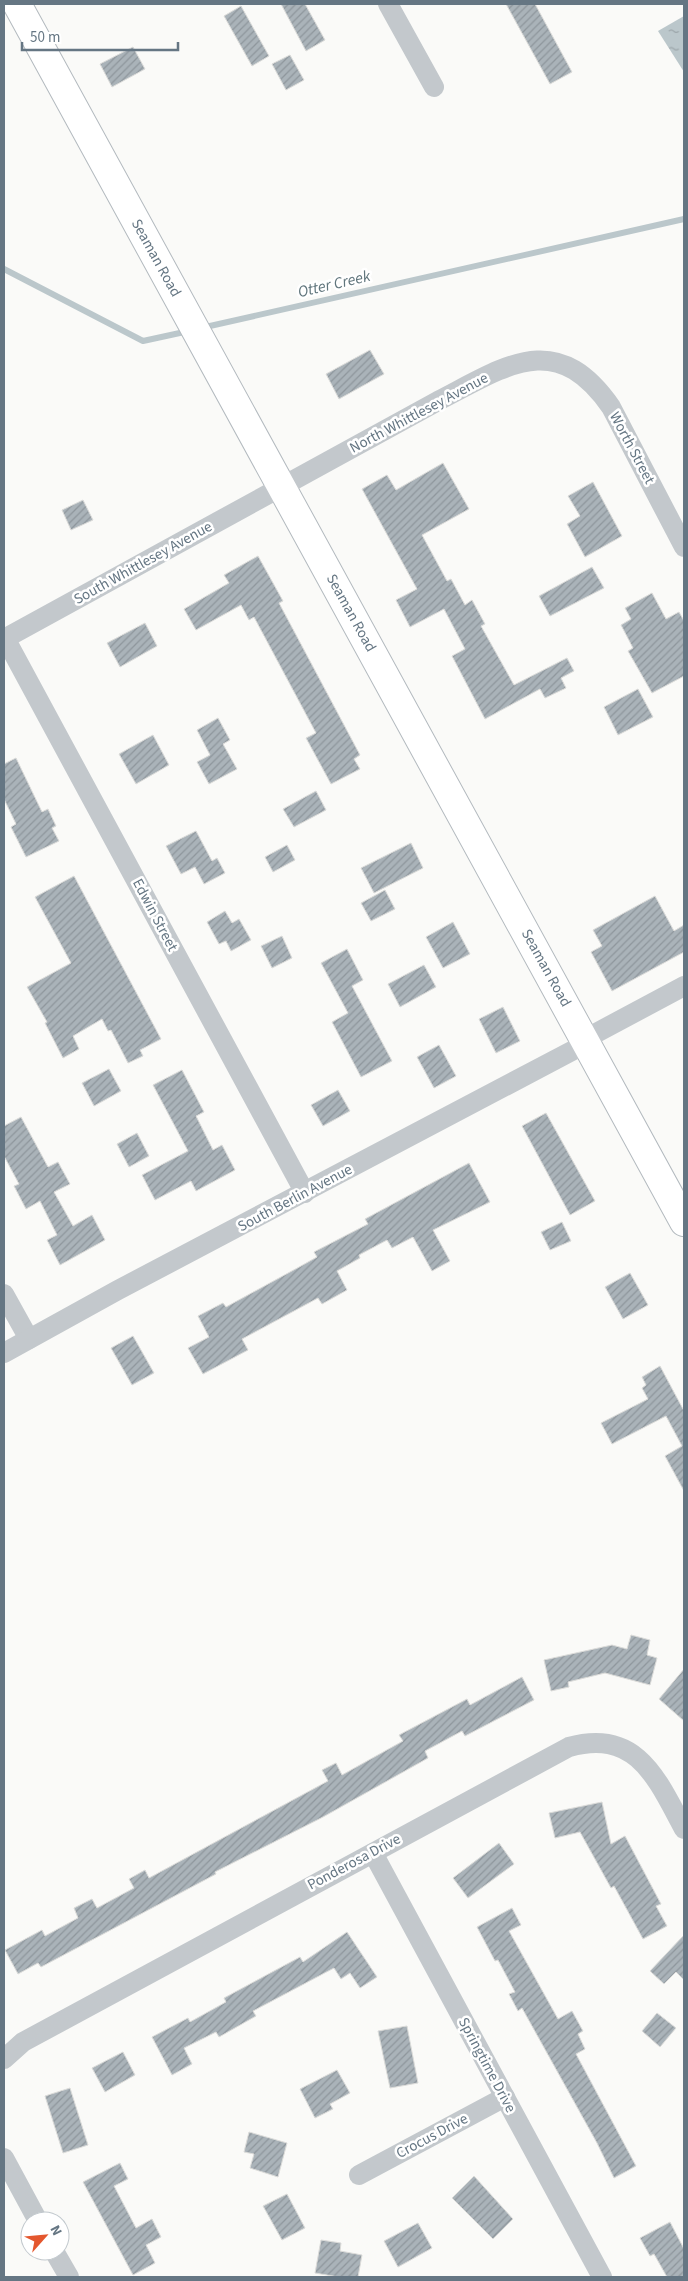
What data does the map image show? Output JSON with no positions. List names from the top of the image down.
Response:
{
  "streets": {
    "street": [
      "Seaman Road",
      "North Whittlesey Avenue",
      "Worth Street",
      "South Whittlesey Avenue",
      "Edwin Street",
      "South Berlin Avenue",
      "Ponderosa Drive",
      "Springtime Drive",
      "Crocus Drive"
    ]
  },
  "crossings": [
    ["Seaman Road", "North Whittlesey Avenue"],
    ["Seaman Road", "South Whittlesey Avenue"],
    ["Seaman Road", "South Berlin Avenue"],
    ["North Whittlesey Avenue", "Worth Street"],
    ["North Whittlesey Avenue", "South Whittlesey Avenue"],
    ["South Whittlesey Avenue", "Edwin Street"],
    ["Edwin Street", "South Berlin Avenue"],
    ["Ponderosa Drive", "Springtime Drive"],
    ["Springtime Drive", "Crocus Drive"]
  ],
  "water": ["Otter Creek"],
  "scale_bar": "50 m",
  "north": "top right"
}
